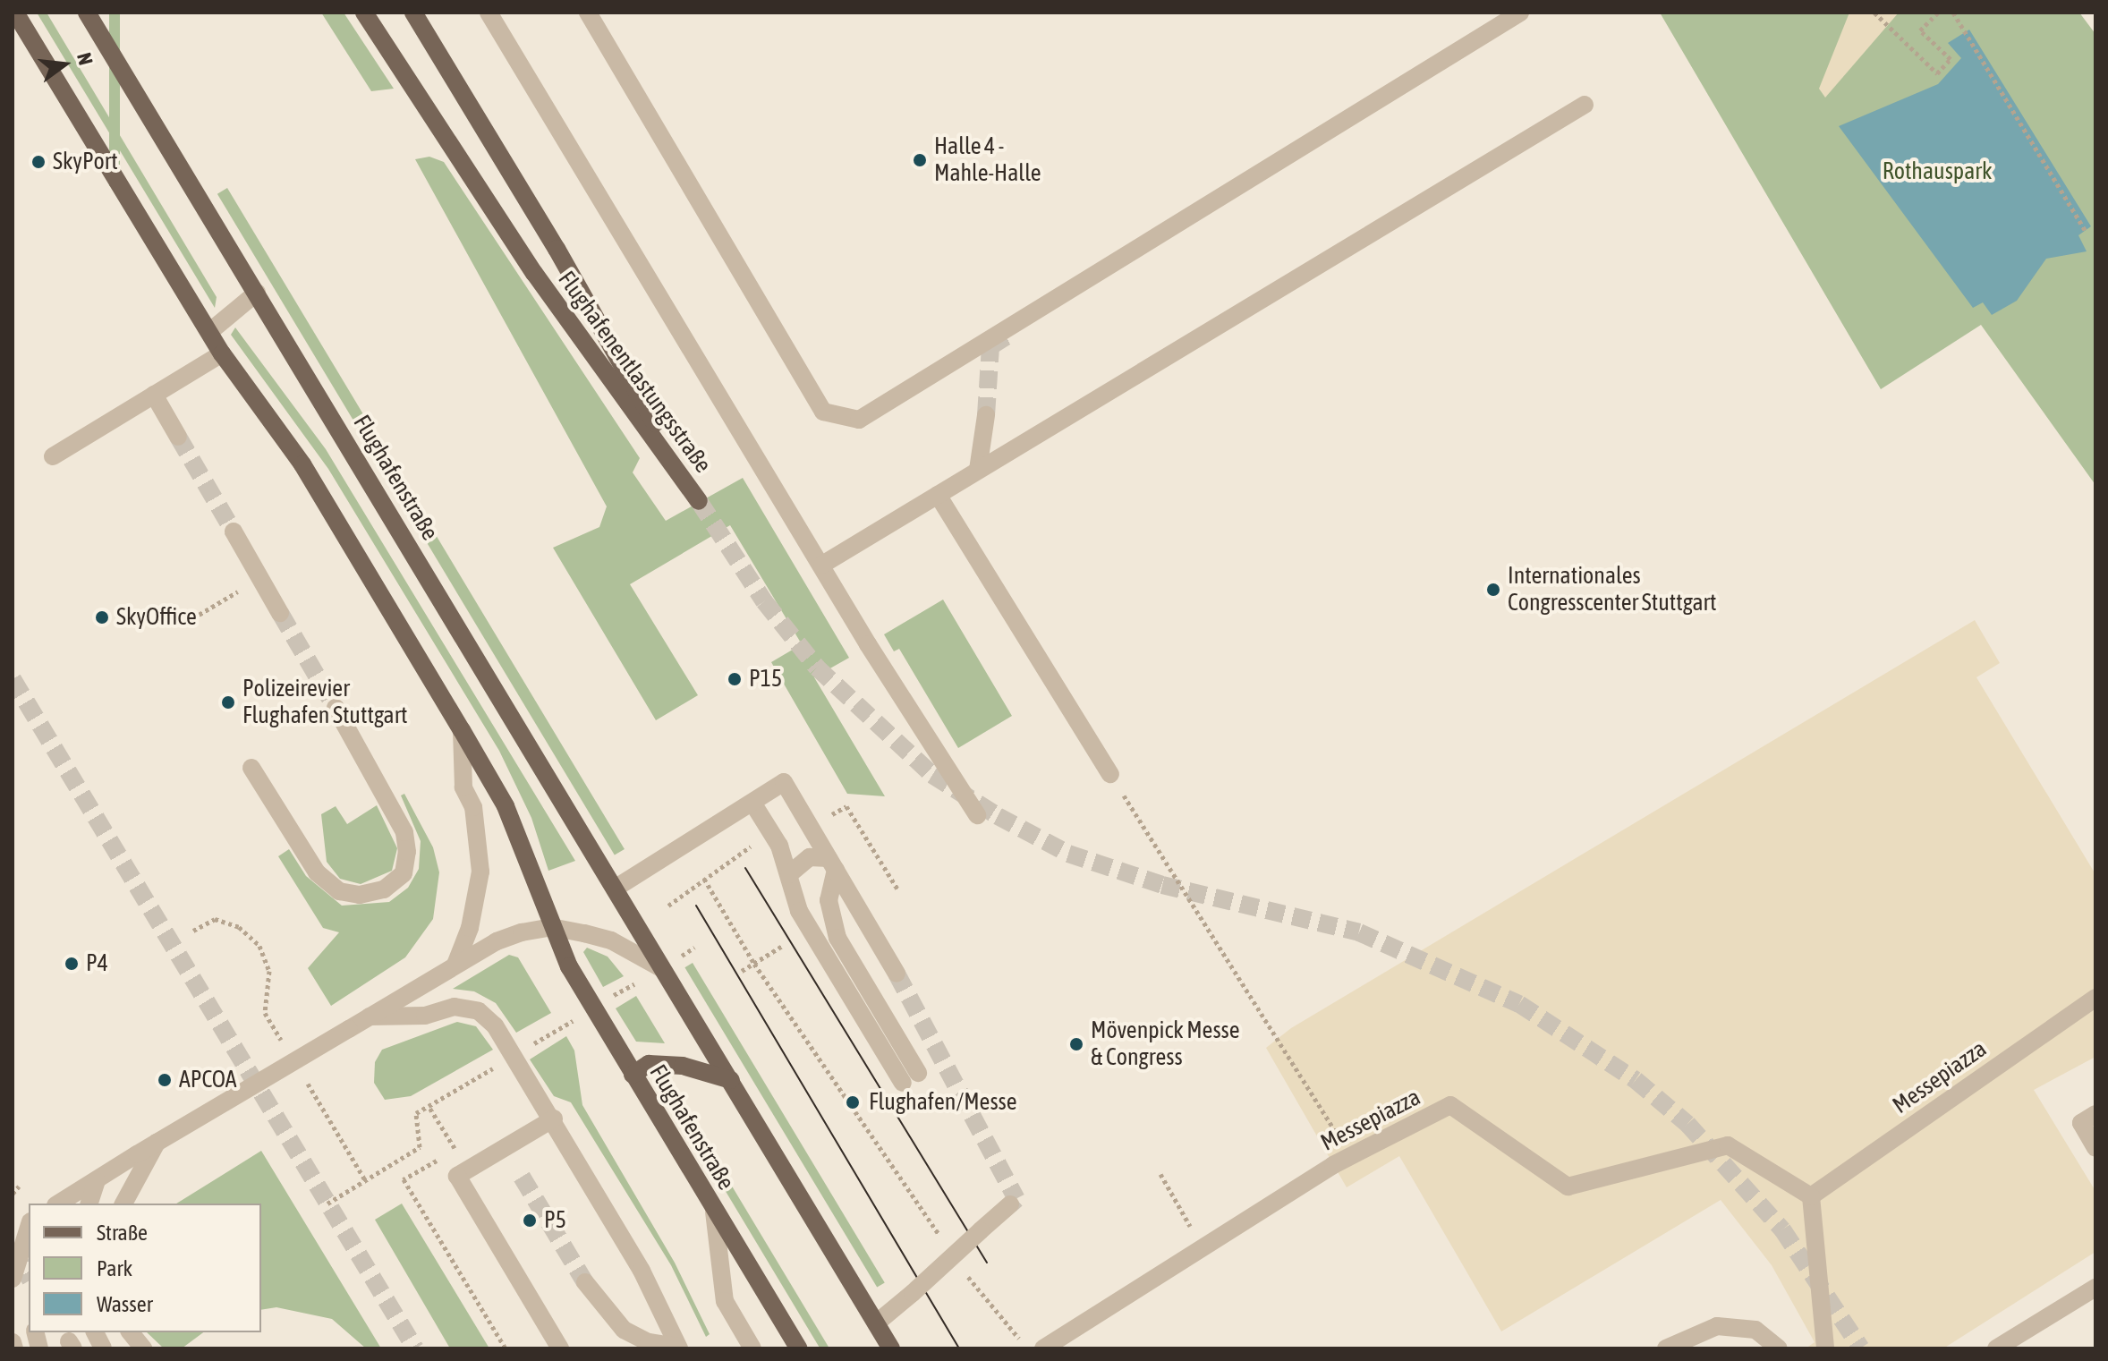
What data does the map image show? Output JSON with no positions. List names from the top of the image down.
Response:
{
  "streets": {
    "main road": ["Flughafenentlastungsstraße", "Flughafenstraße"],
    "street": ["Messepiazza"]
  },
  "parks": ["Rothauspark"],
  "places": [
    "Halle 4 - Mahle-Halle",
    "SkyPort",
    "Internationales Congresscenter Stuttgart",
    "SkyOffice",
    "P15",
    "Polizeirevier Flughafen Stuttgart",
    "P4",
    "Mövenpick Messe & Congress",
    "APCOA",
    "Flughafen/Messe",
    "P5"
  ],
  "legend": ["Straße", "Park", "Wasser"],
  "north": "right"
}
